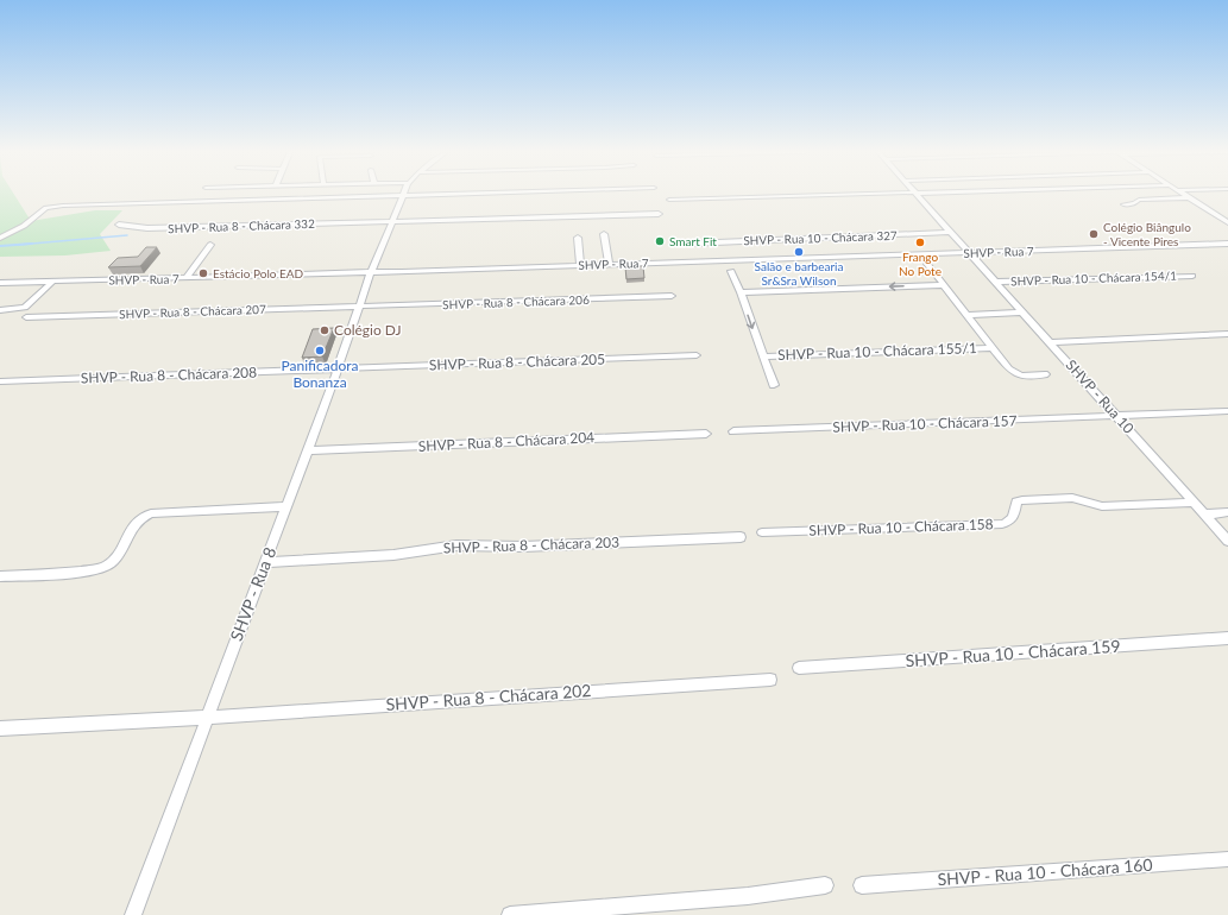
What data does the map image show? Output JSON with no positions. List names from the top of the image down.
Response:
{
  "streets": {
    "street": [
      "SHVP - Rua 8 - Chácara 332",
      "SHVP - Rua 10 - Chácara 327",
      "SHVP - Rua 7",
      "SHVP - Rua 10 - Chácara 154/1",
      "SHVP - Rua 8 - Chácara 206",
      "SHVP - Rua 8 - Chácara 207",
      "SHVP - Rua 10 - Chácara 155/1",
      "SHVP - Rua 8 - Chácara 205",
      "SHVP - Rua 8 - Chácara 208",
      "SHVP - Rua 10",
      "SHVP - Rua 10 - Chácara 157",
      "SHVP - Rua 8 - Chácara 204",
      "SHVP - Rua 10 - Chácara 158",
      "SHVP - Rua 8 - Chácara 203",
      "SHVP - Rua 8",
      "SHVP - Rua 10 - Chácara 159",
      "SHVP - Rua 8 - Chácara 202",
      "SHVP - Rua 10 - Chácara 160"
    ]
  },
  "crossings": [
    ["SHVP - Rua 8 - Chácara 332", "SHVP - Rua 8"],
    ["SHVP - Rua 10 - Chácara 327", "SHVP - Rua 10"],
    ["SHVP - Rua 7", "SHVP - Rua 10"],
    ["SHVP - Rua 7", "SHVP - Rua 8"],
    ["SHVP - Rua 10 - Chácara 154/1", "SHVP - Rua 10"],
    ["SHVP - Rua 8 - Chácara 206", "SHVP - Rua 8 - Chácara 207"],
    ["SHVP - Rua 8 - Chácara 206", "SHVP - Rua 8"],
    ["SHVP - Rua 8 - Chácara 207", "SHVP - Rua 8"],
    ["SHVP - Rua 8 - Chácara 205", "SHVP - Rua 8 - Chácara 208"],
    ["SHVP - Rua 8 - Chácara 205", "SHVP - Rua 8"],
    ["SHVP - Rua 8 - Chácara 208", "SHVP - Rua 8"],
    ["SHVP - Rua 10", "SHVP - Rua 10 - Chácara 157"],
    ["SHVP - Rua 10", "SHVP - Rua 10 - Chácara 158"],
    ["SHVP - Rua 8 - Chácara 204", "SHVP - Rua 8"],
    ["SHVP - Rua 8 - Chácara 203", "SHVP - Rua 8"],
    ["SHVP - Rua 8", "SHVP - Rua 8 - Chácara 202"]
  ],
  "places": [
    "Colégio Biângulo - Vicente Pires",
    "Smart Fit",
    "Frango No Pote",
    "Salão e barbearia Sr&Sra Wilson",
    "Estácio Polo EAD",
    "Colégio DJ",
    "Panificadora Bonanza"
  ]
}
